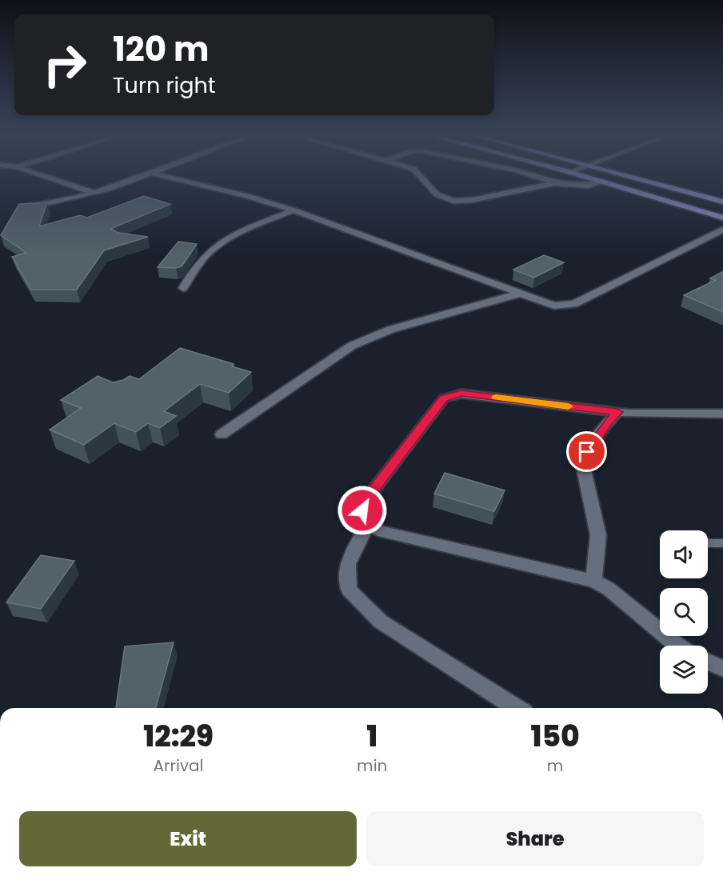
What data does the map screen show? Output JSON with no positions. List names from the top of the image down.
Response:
{
  "page": {
    "turn": ["120 m", "Turn right"],
    "eta": [
      "12:29",
      "Arrival",
      "1",
      "min",
      "150",
      "m"
    ],
    "buttons": ["Exit", "Share"]
  }
}
